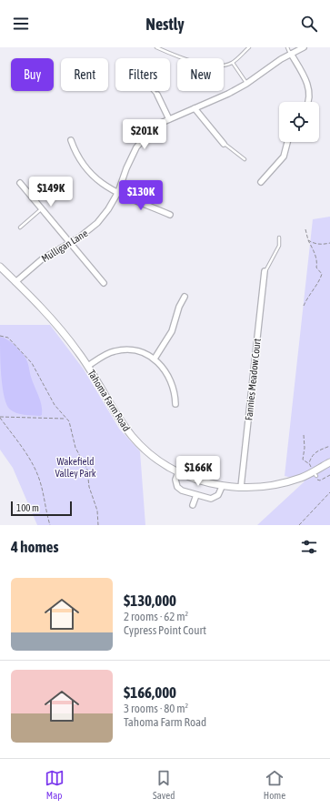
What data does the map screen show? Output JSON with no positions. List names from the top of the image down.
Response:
{
  "streets": {
    "street": ["Mulligan Lane", "Fannies Meadow Court", "Tahoma Farm Road"]
  },
  "crossings": [
    ["Mulligan Lane", "Tahoma Farm Road"],
    ["Fannies Meadow Court", "Tahoma Farm Road"]
  ],
  "parks": ["Wakefield Valley Park"],
  "scale_bar": "100 m",
  "page": {
    "header": "Nestly",
    "chip": [
      "Buy",
      "Rent",
      "Filters",
      "New"
    ],
    "price": [
      "$201K",
      "$149K",
      "$130K",
      "$166K"
    ],
    "scale": "100 m",
    "heading": "4 homes",
    "list": [
      {
        "name": "$130,000",
        "note": "2 rooms · 62 m² · Cypress Point Court"
      },
      {
        "name": "$166,000",
        "note": "3 rooms · 80 m² · Tahoma Farm Road"
      }
    ],
    "tabs": ["Map", "Saved", "Home"]
  }
}
